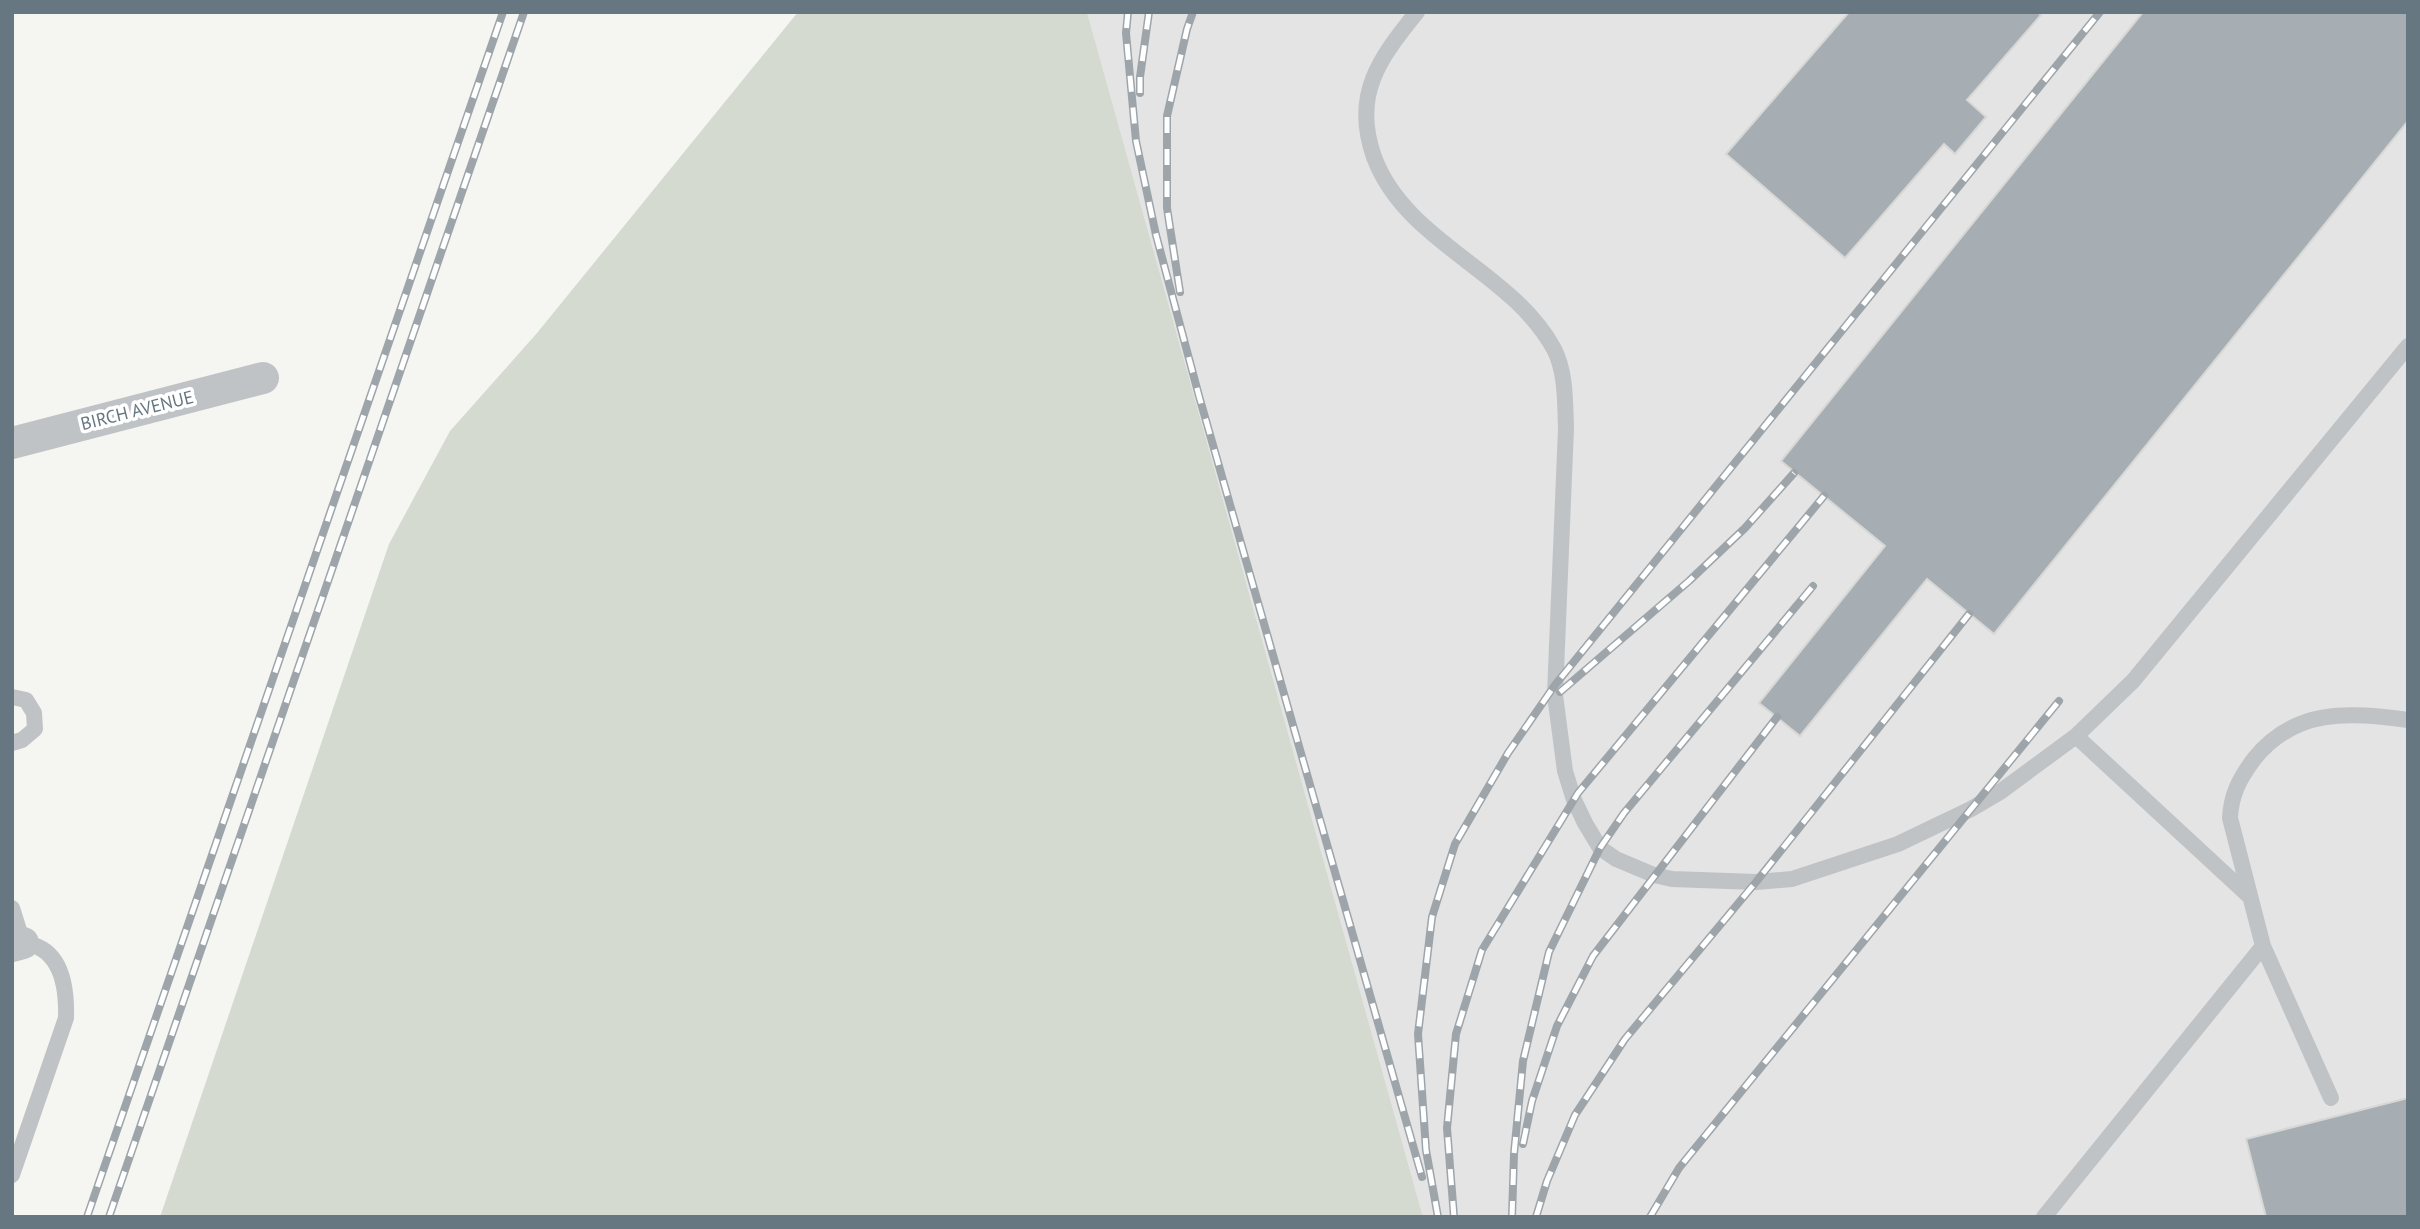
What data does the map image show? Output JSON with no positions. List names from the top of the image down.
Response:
{
  "streets": {
    "street": ["BIRCH AVENUE"]
  }
}
